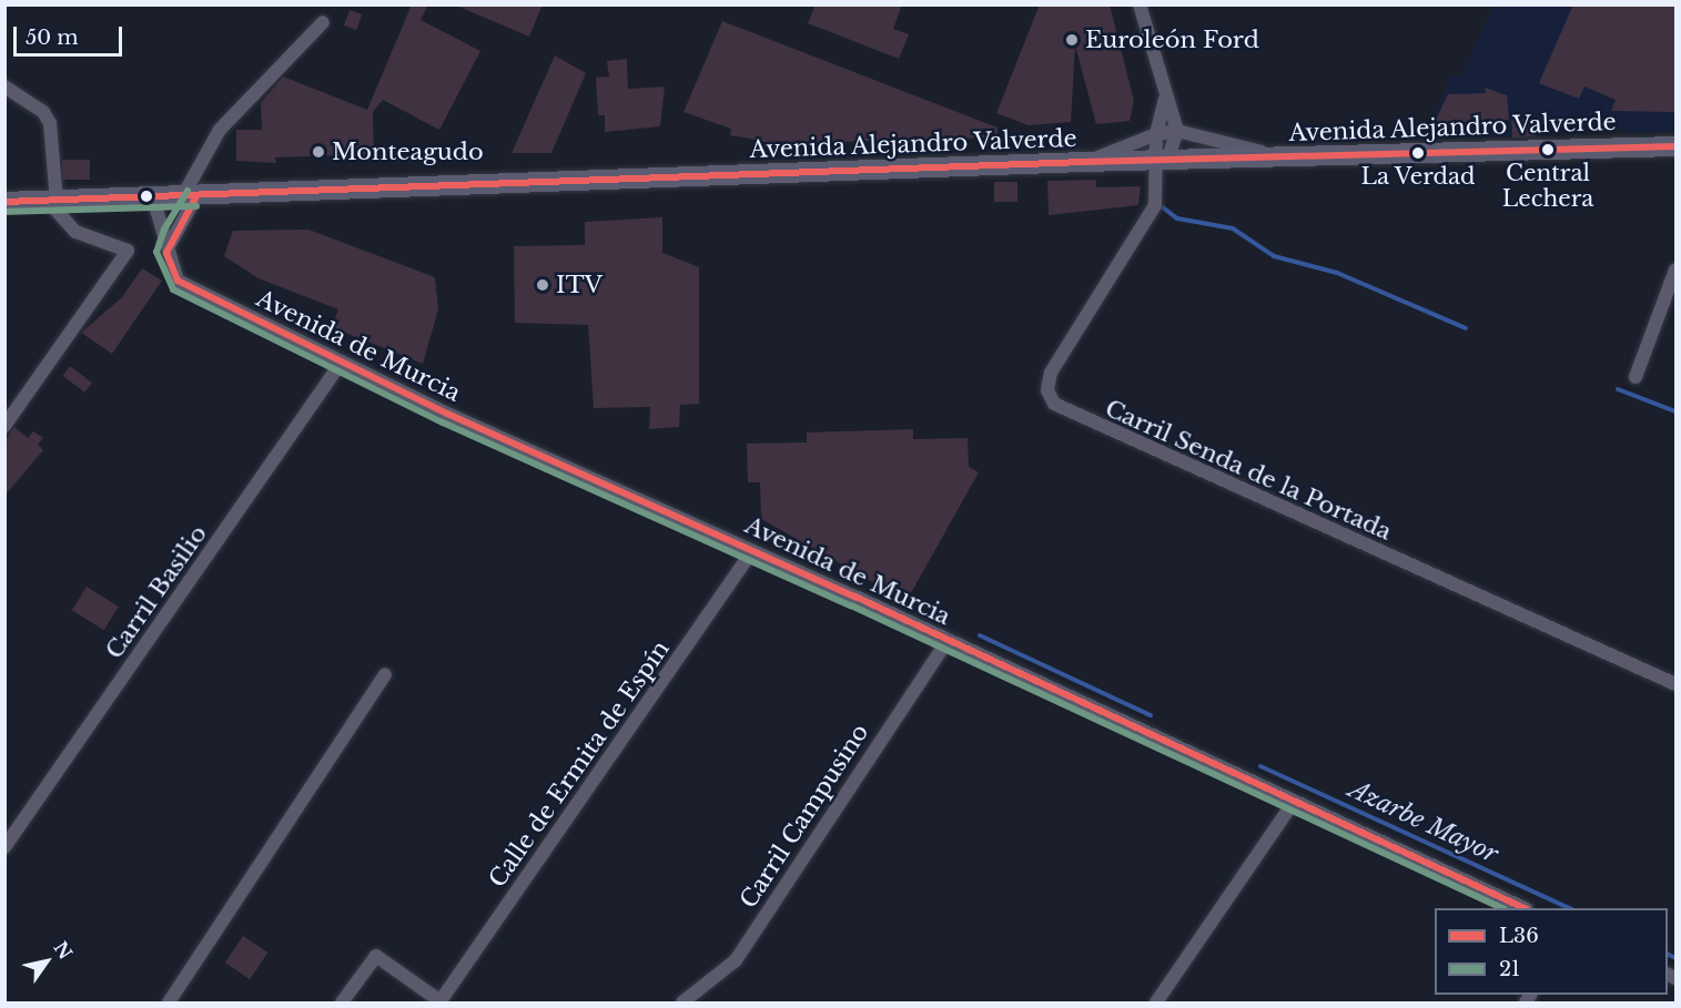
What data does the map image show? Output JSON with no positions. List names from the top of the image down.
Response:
{
  "streets": {
    "main road": ["Avenida Alejandro Valverde"],
    "street": [
      "Avenida de Murcia",
      "Carril Senda de la Portada",
      "Carril Basilio",
      "Calle de Ermita de Espín",
      "Carril Campusino"
    ]
  },
  "crossings": [
    ["Avenida Alejandro Valverde", "Avenida de Murcia"],
    ["Avenida Alejandro Valverde", "Carril Senda de la Portada"],
    ["Avenida de Murcia", "Carril Basilio"],
    ["Avenida de Murcia", "Calle de Ermita de Espín"],
    ["Avenida de Murcia", "Carril Campusino"]
  ],
  "water": ["Azarbe Mayor"],
  "places": [
    "Euroleón Ford",
    "Central Lechera",
    "Monteagudo",
    "La Verdad",
    "ITV"
  ],
  "lines": ["transit line L36", "transit line 21"],
  "legend": ["L36", "21"],
  "scale_bar": "50 m",
  "north": "top right"
}
